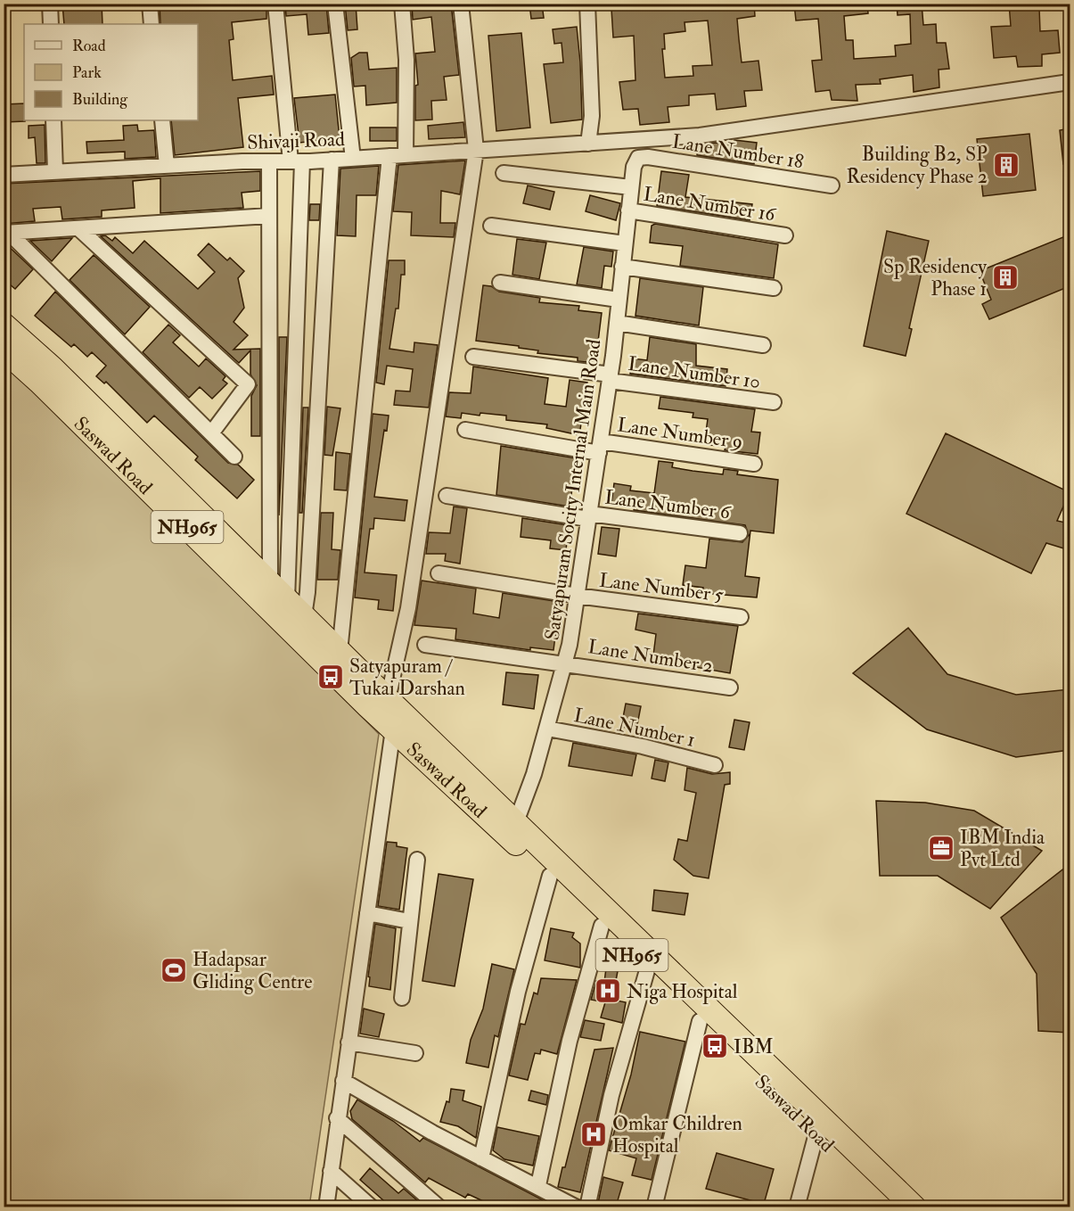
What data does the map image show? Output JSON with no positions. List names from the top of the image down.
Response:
{
  "streets": {
    "highway": ["Saswad Road", "NH965"],
    "street": [
      "Shivaji Road",
      "Lane Number 18",
      "Lane Number 16",
      "Lane Number 10",
      "Lane Number 9",
      "Satyapuram Socity Internal Main Road",
      "Lane Number 6",
      "Lane Number 5",
      "Lane Number 2",
      "Lane Number 1"
    ]
  },
  "crossings": [
    ["Lane Number 18", "Satyapuram Socity Internal Main Road"],
    ["Lane Number 16", "Satyapuram Socity Internal Main Road"],
    ["Lane Number 10", "Satyapuram Socity Internal Main Road"],
    ["Lane Number 9", "Satyapuram Socity Internal Main Road"],
    ["Saswad Road", "Satyapuram Socity Internal Main Road"],
    ["Satyapuram Socity Internal Main Road", "Lane Number 6"],
    ["Satyapuram Socity Internal Main Road", "Lane Number 5"],
    ["Satyapuram Socity Internal Main Road", "Lane Number 2"],
    ["Satyapuram Socity Internal Main Road", "Lane Number 1"]
  ],
  "places": {
    "building": ["Building B2, SP Residency Phase 2", "Sp Residency Phase 1"],
    "bus stop": ["Satyapuram / Tukai Darshan", "IBM"],
    "office": ["IBM India Pvt Ltd"],
    "sports": ["Hadapsar Gliding Centre"],
    "hospital": ["Niga Hospital", "Omkar Children Hospital"]
  },
  "legend": ["Road", "Park", "Building"]
}
